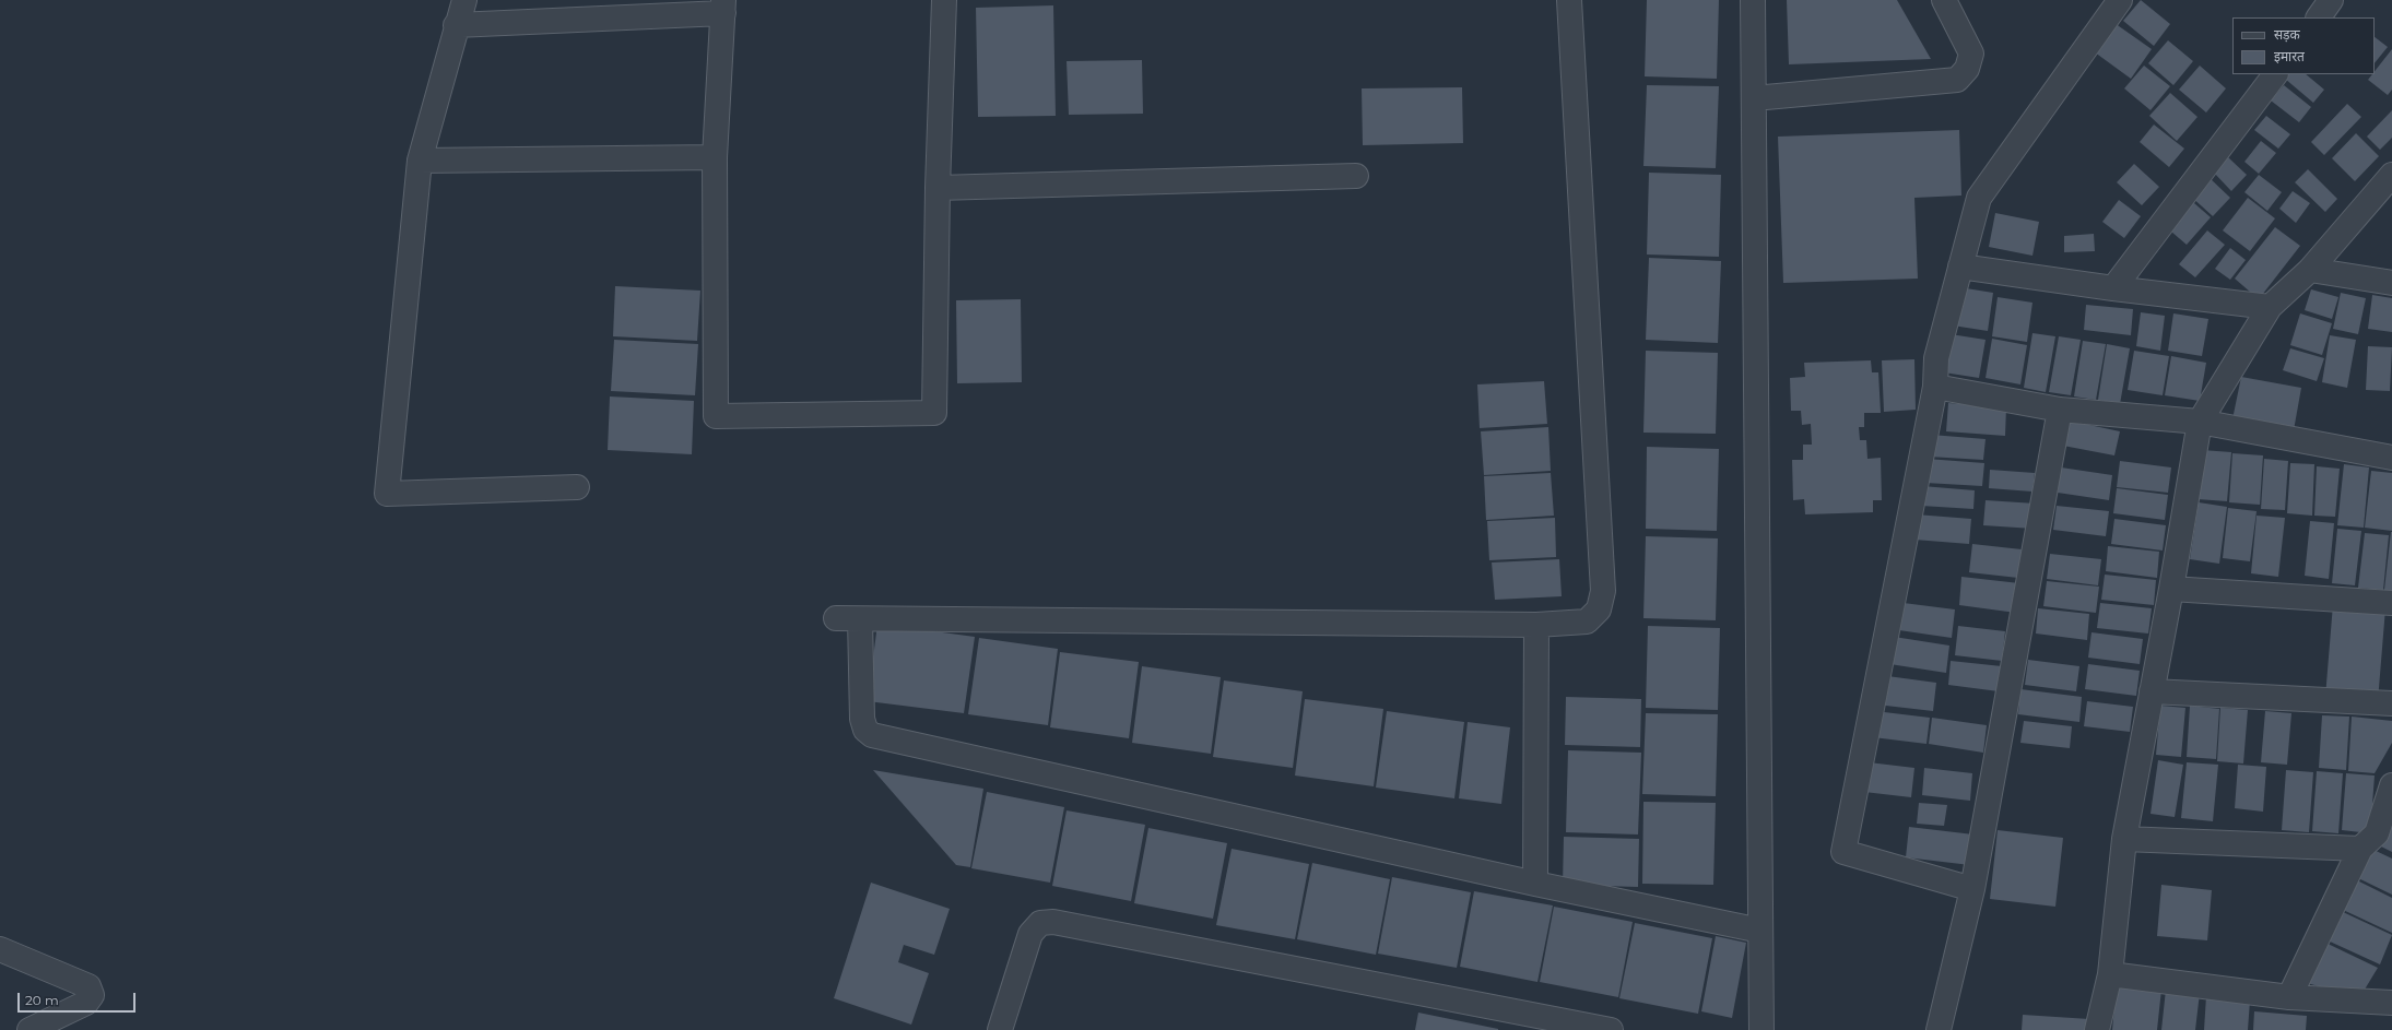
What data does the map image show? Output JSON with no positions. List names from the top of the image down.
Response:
{
  "legend": ["सड़क", "इमारत"],
  "scale_bar": "20 m"
}
